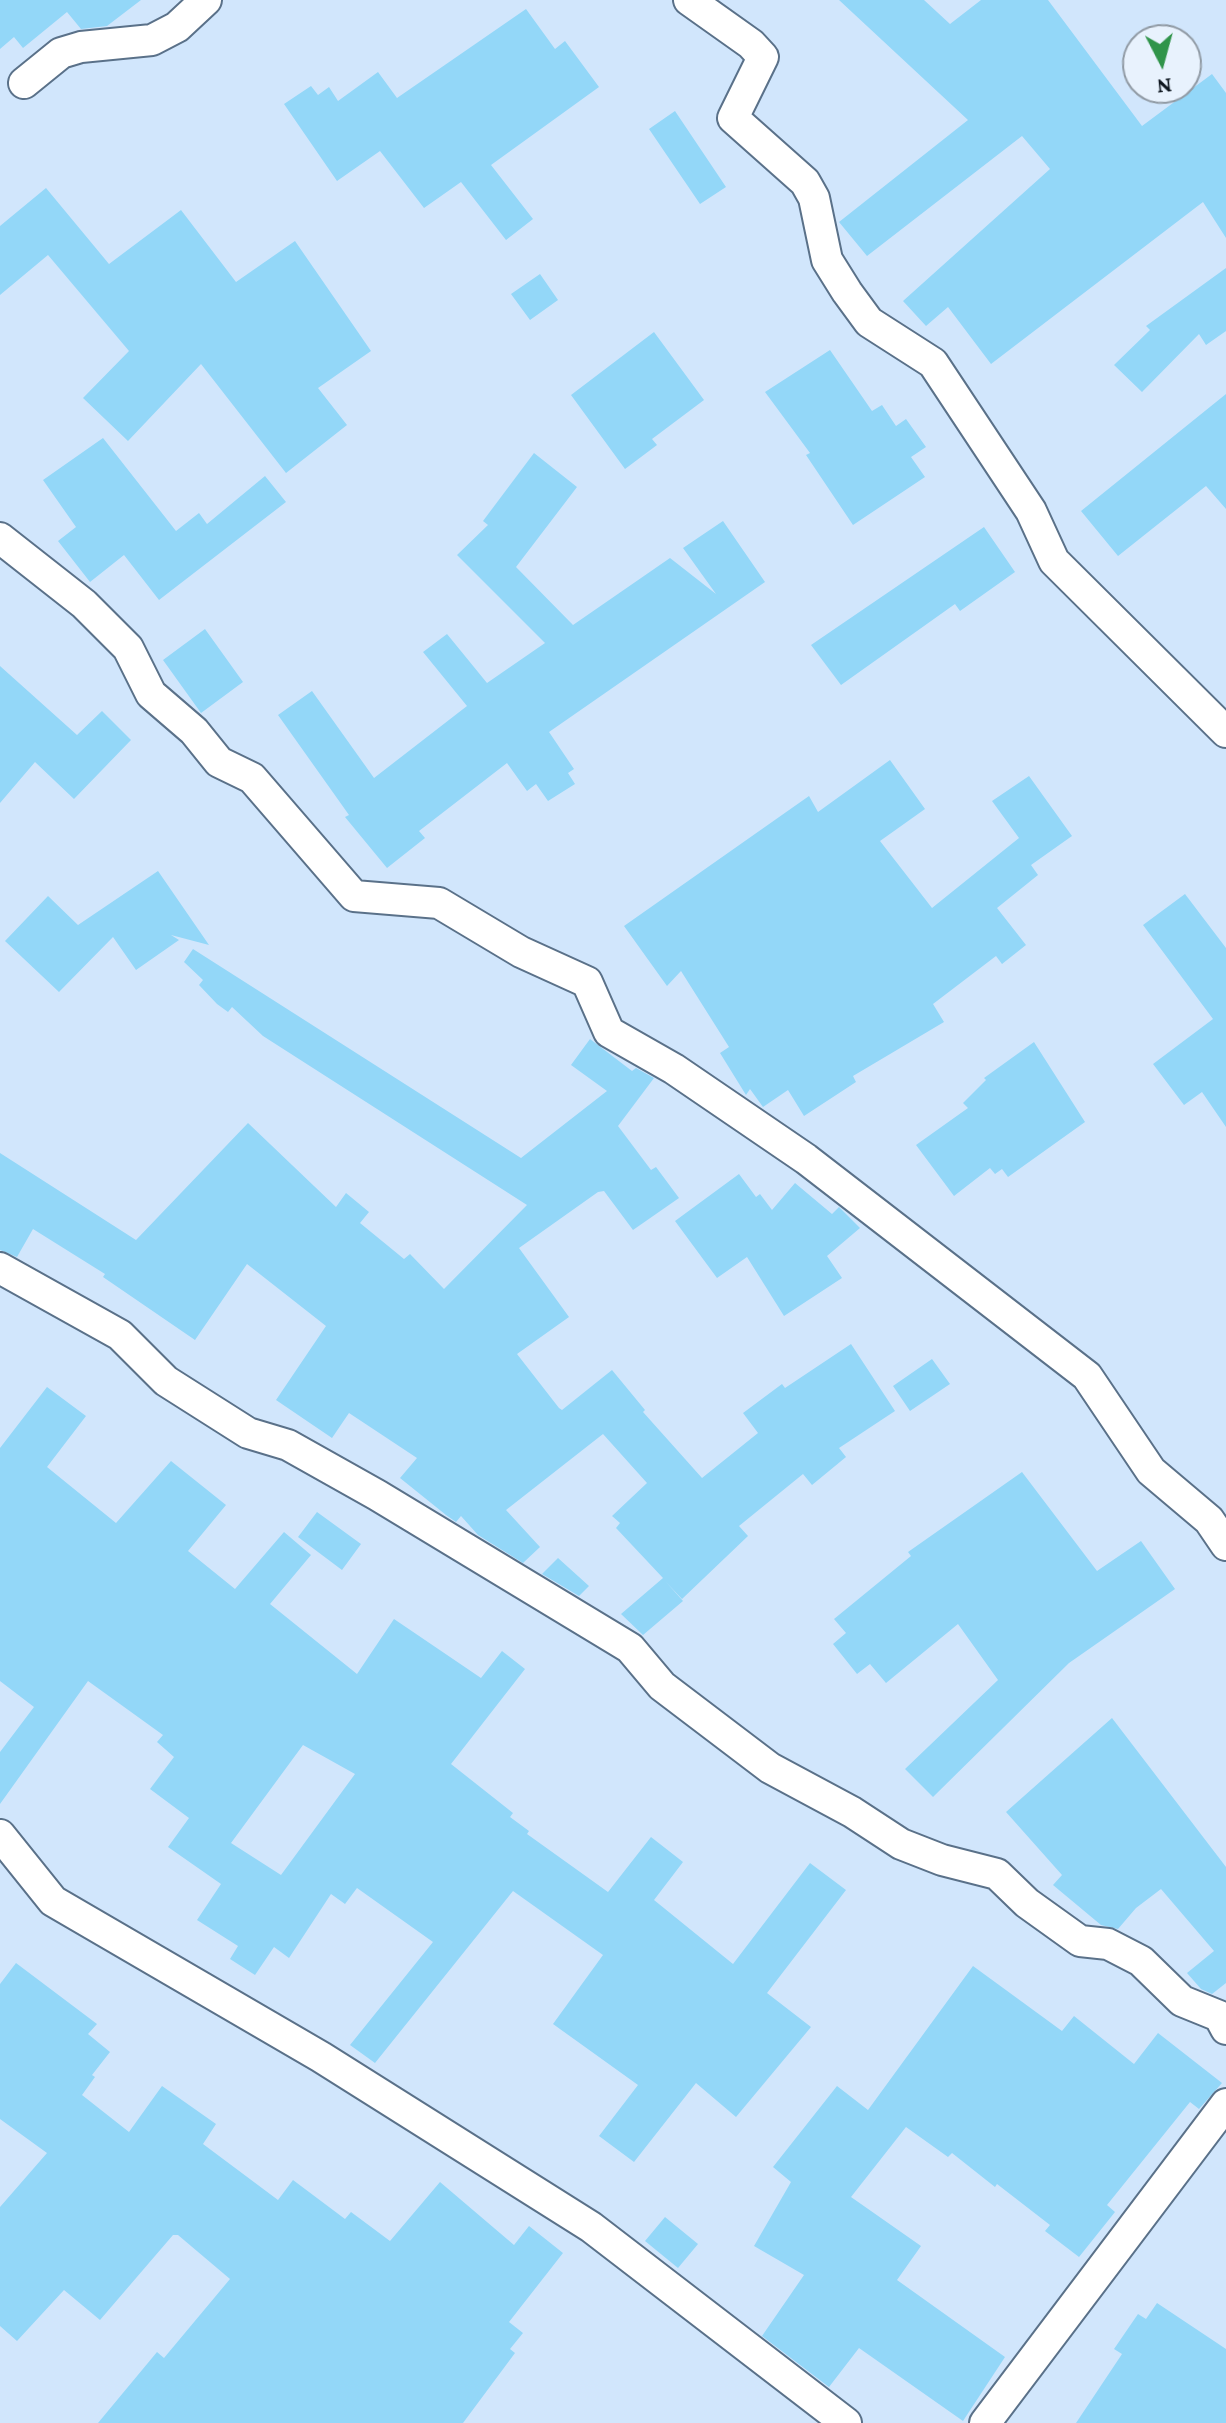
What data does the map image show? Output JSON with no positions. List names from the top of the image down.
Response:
{
  "north": "bottom"
}
